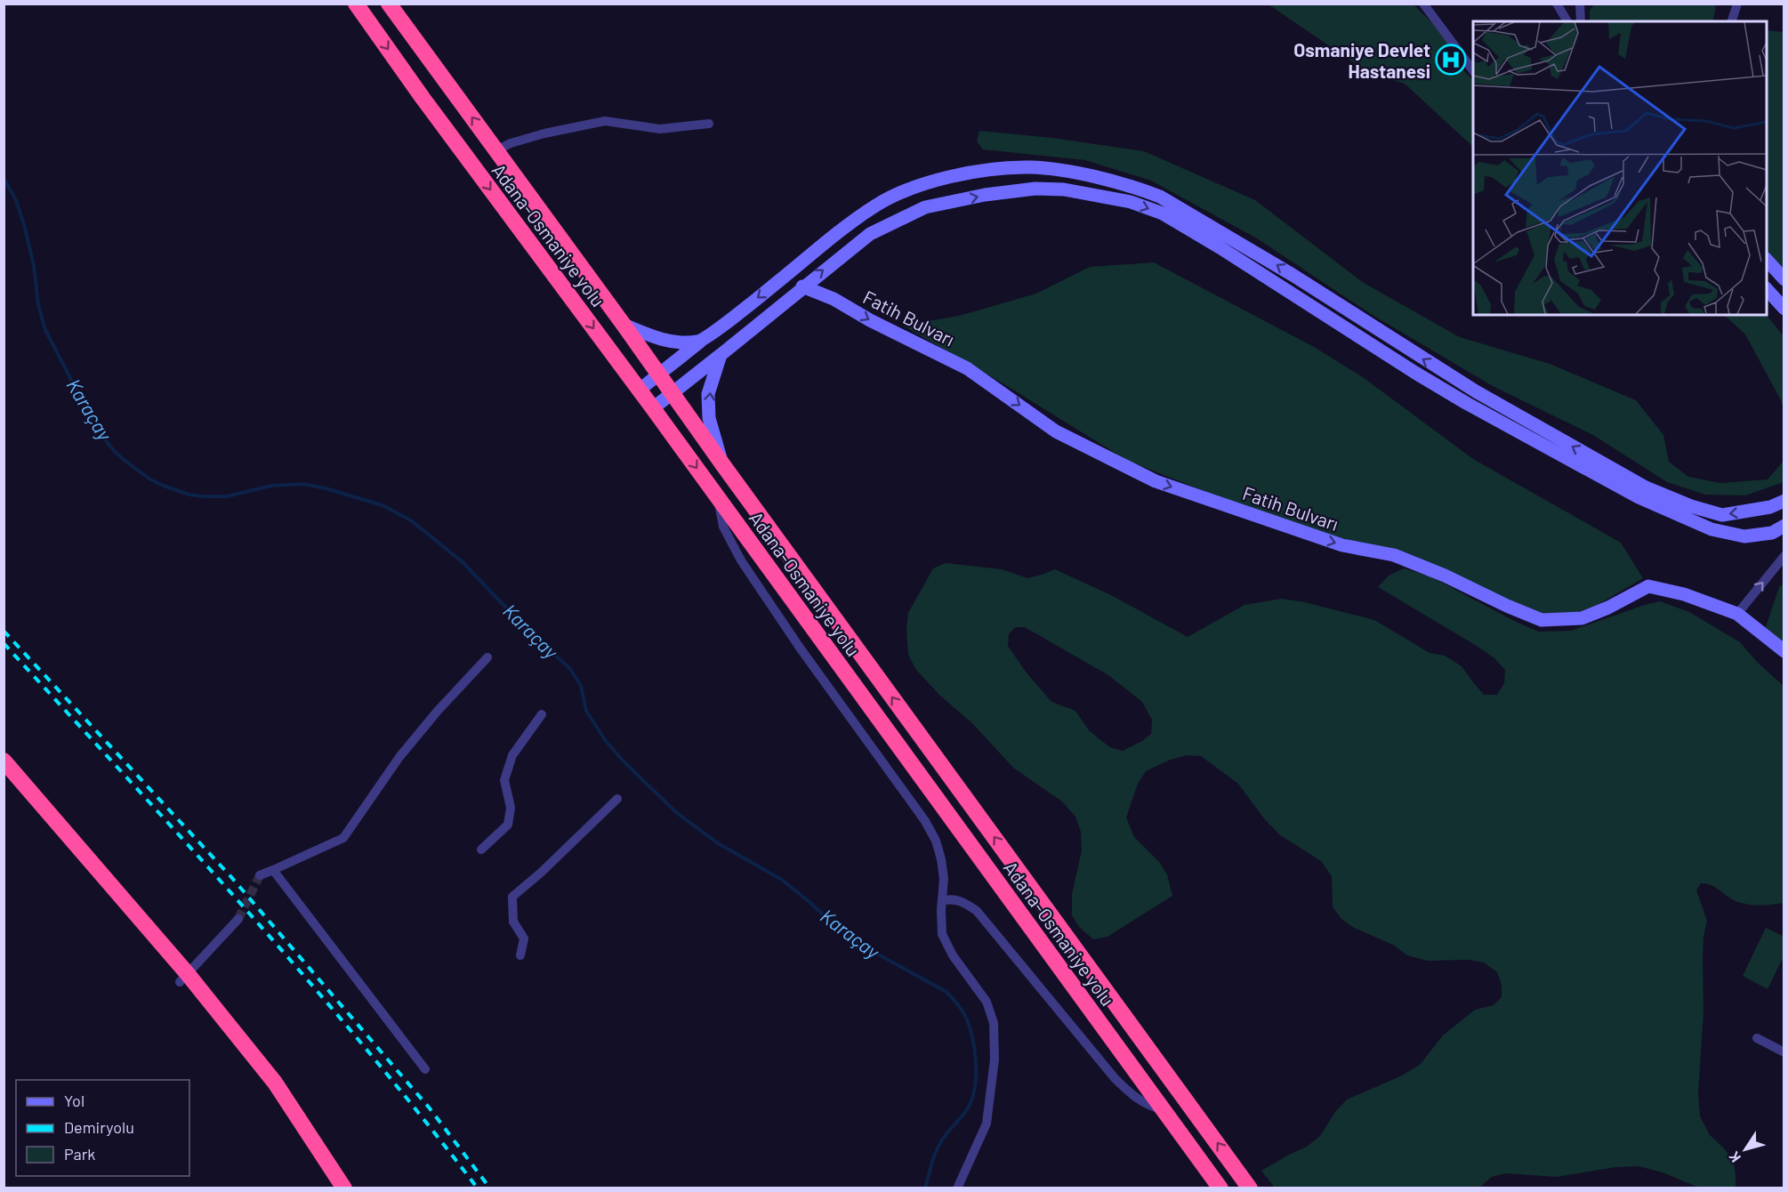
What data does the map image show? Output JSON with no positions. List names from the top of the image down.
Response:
{
  "streets": {
    "highway": ["Adana-Osmaniye yolu"],
    "street": ["Fatih Bulvarı"]
  },
  "water": ["Karaçay"],
  "places": {
    "hospital": ["Osmaniye Devlet Hastanesi"]
  },
  "legend": ["Yol", "Demiryolu", "Park"],
  "north": "bottom left"
}
